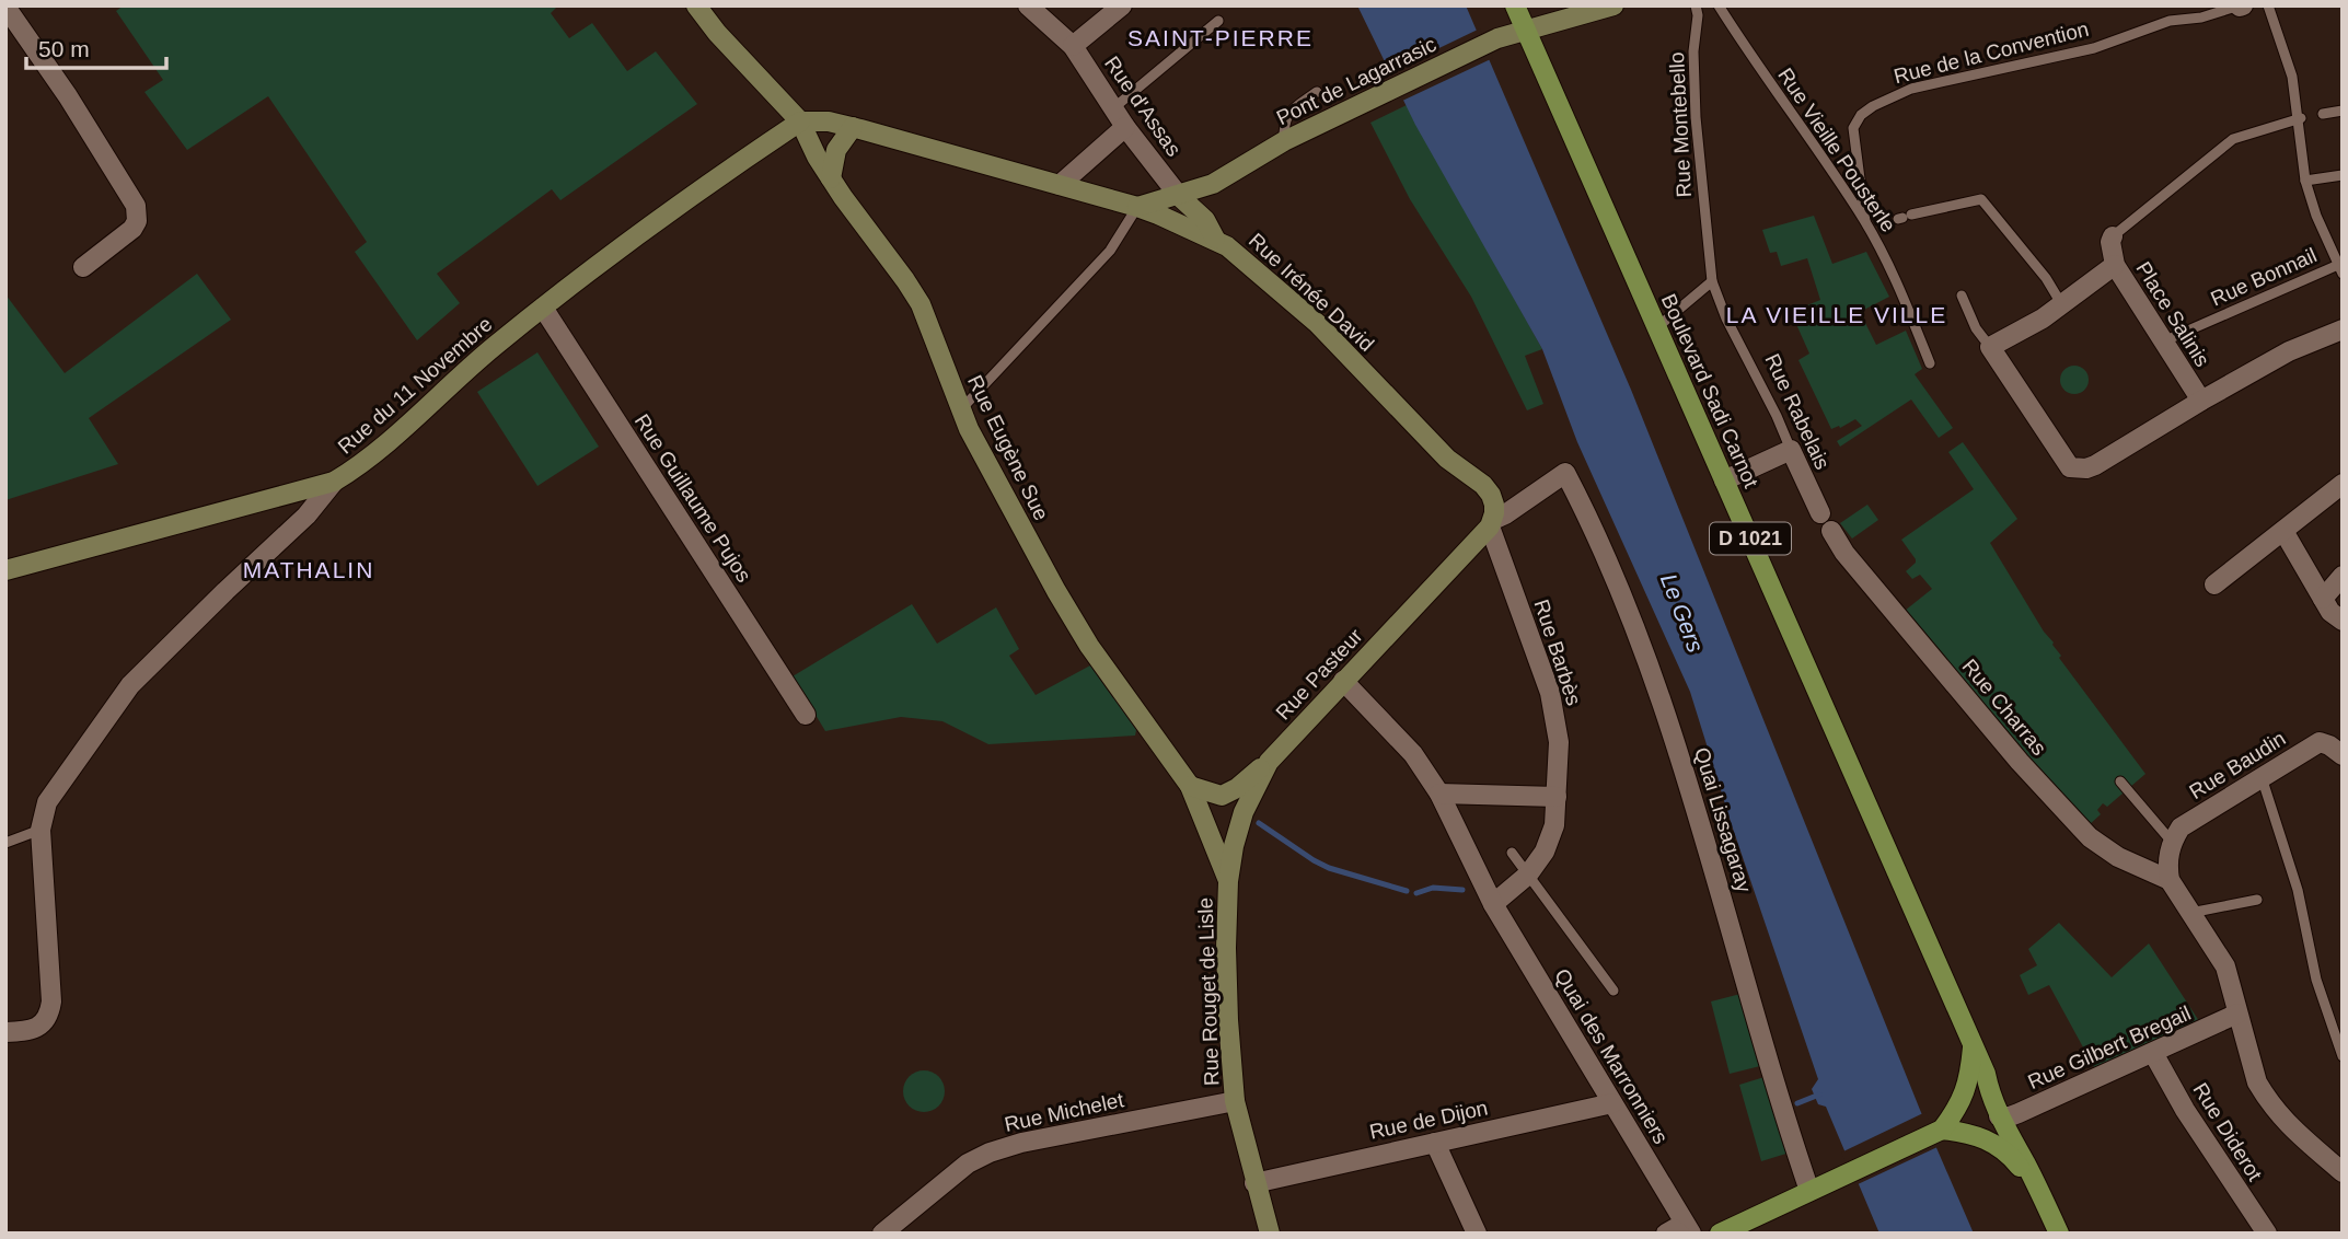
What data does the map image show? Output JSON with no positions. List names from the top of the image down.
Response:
{
  "streets": {
    "main road": [
      "Pont de Lagarrasic",
      "Rue d'Assas",
      "Rue Irénée David",
      "Rue du 11 Novembre",
      "Boulevard Sadi Carnot",
      "Rue Eugène Sue",
      "D 1021",
      "Rue Pasteur",
      "Rue Rouget de Lisle"
    ],
    "street": [
      "Place Salinis",
      "Rue Rabelais",
      "Rue Guillaume Pujos",
      "Rue Barbès",
      "Rue Charras",
      "Rue Baudin",
      "Quai Lissagaray",
      "Rue Gilbert Bregail",
      "Quai des Marronniers",
      "Rue Michelet",
      "Rue de Dijon",
      "Rue Diderot"
    ],
    "lane": [
      "Rue de la Convention",
      "Rue Montebello",
      "Rue Vieille Pousterle",
      "Rue Bonnail"
    ]
  },
  "crossings": [
    ["Rue de la Convention", "Rue Vieille Pousterle"],
    ["Pont de Lagarrasic", "Rue d'Assas"],
    ["Pont de Lagarrasic", "Rue Irénée David"],
    ["Pont de Lagarrasic", "Boulevard Sadi Carnot"],
    ["Rue d'Assas", "Rue Irénée David"],
    ["Rue Montebello", "Rue Rabelais"],
    ["Rue Bonnail", "Place Salinis"],
    ["Rue Irénée David", "Rue du 11 Novembre"],
    ["Rue Irénée David", "Rue Eugène Sue"],
    ["Rue Irénée David", "Rue Barbès"],
    ["Rue Irénée David", "Rue Pasteur"],
    ["Rue Irénée David", "Quai Lissagaray"],
    ["Rue du 11 Novembre", "Rue Eugène Sue"],
    ["Rue du 11 Novembre", "Rue Guillaume Pujos"],
    ["Boulevard Sadi Carnot", "Rue Gilbert Bregail"],
    ["Rue Eugène Sue", "Rue Pasteur"],
    ["Rue Eugène Sue", "Rue Rouget de Lisle"],
    ["Rue Barbès", "Rue Pasteur"],
    ["Rue Barbès", "Quai Lissagaray"],
    ["Rue Pasteur", "Quai Lissagaray"],
    ["Rue Pasteur", "Rue Rouget de Lisle"],
    ["Rue Pasteur", "Quai des Marronniers"],
    ["Rue Rouget de Lisle", "Rue Michelet"],
    ["Rue Rouget de Lisle", "Rue de Dijon"],
    ["Rue Gilbert Bregail", "Rue Diderot"],
    ["Quai des Marronniers", "Rue de Dijon"]
  ],
  "districts": ["SAINT-PIERRE", "LA VIEILLE VILLE", "MATHALIN"],
  "water": ["Le Gers"],
  "scale_bar": "50 m"
}
